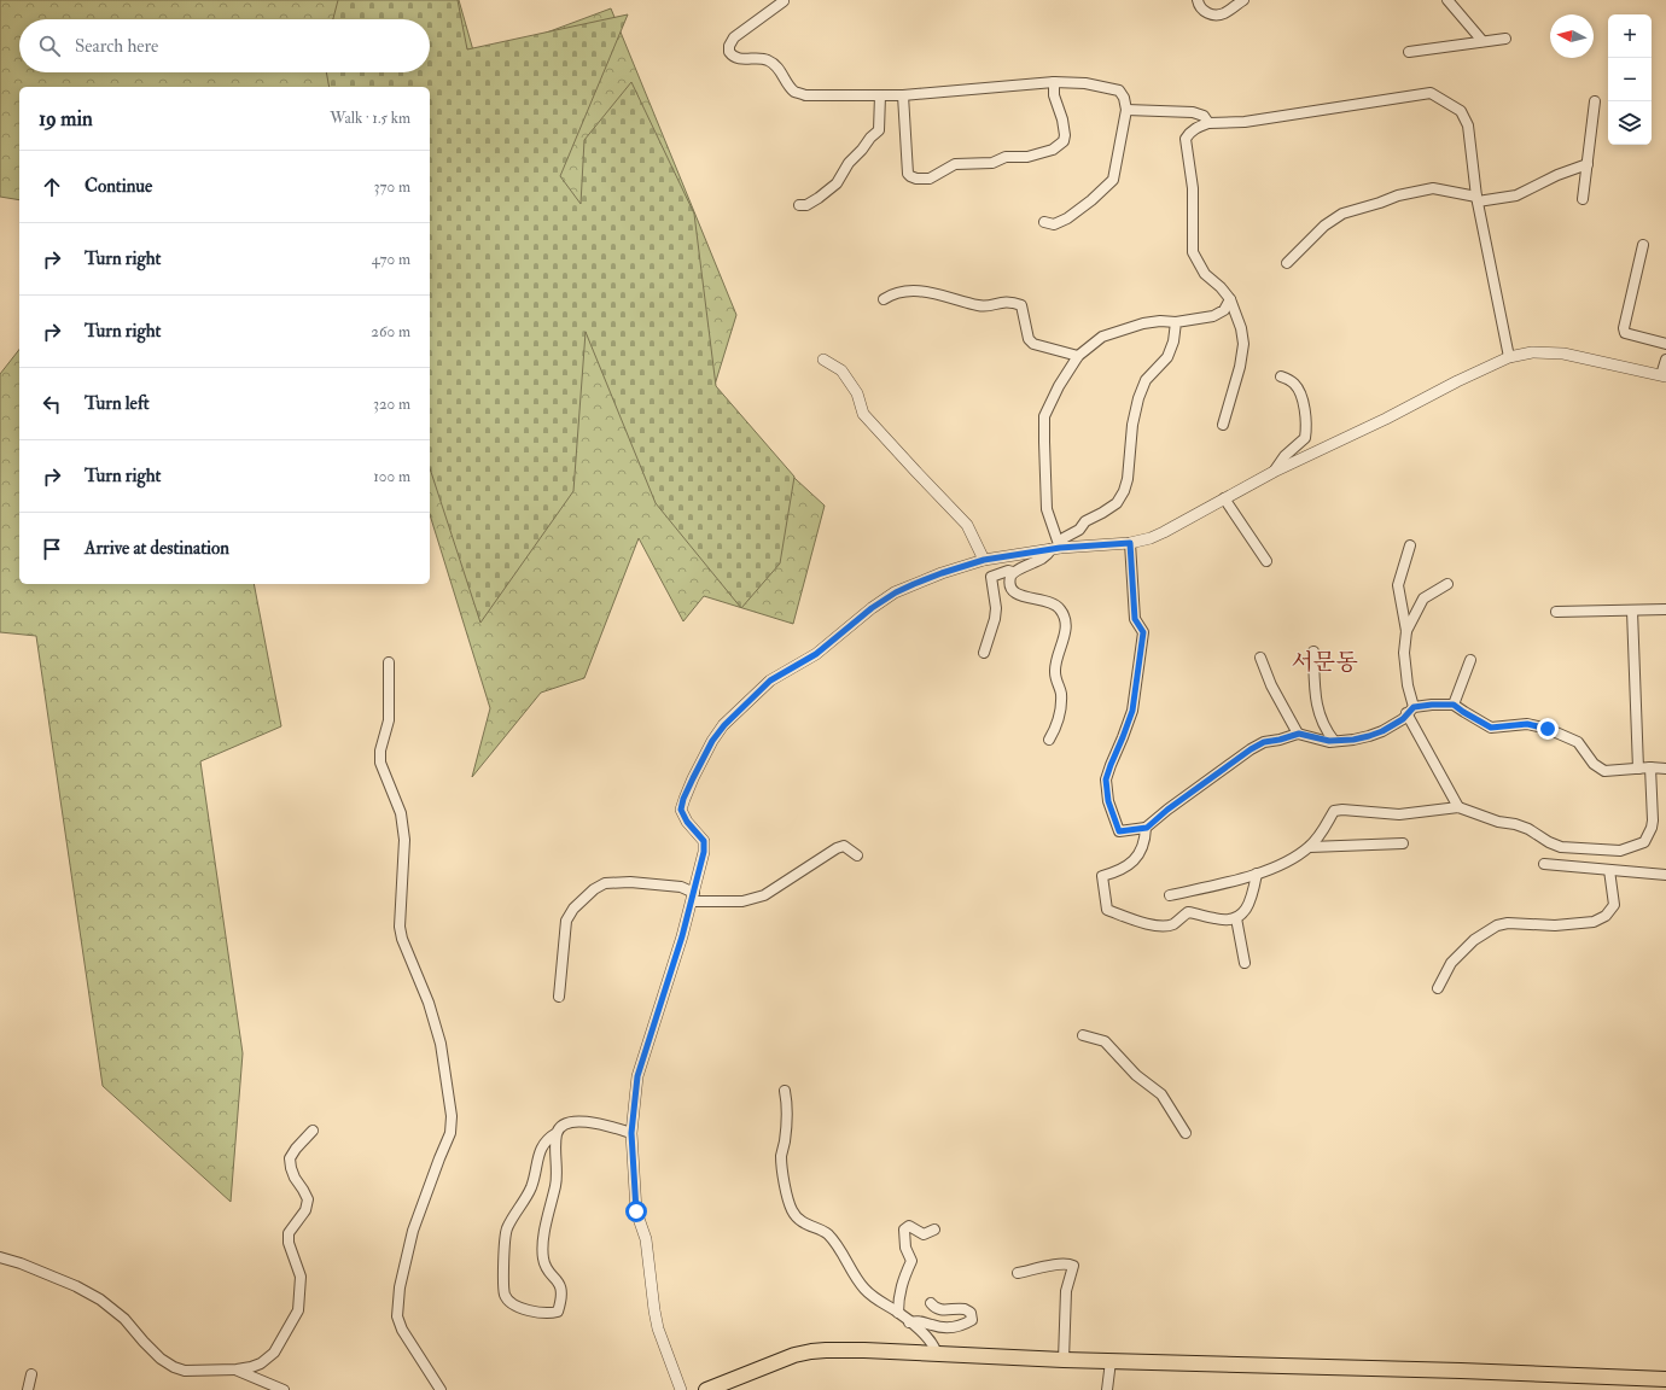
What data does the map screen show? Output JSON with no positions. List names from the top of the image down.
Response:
{
  "districts": ["서문동"],
  "north": "left",
  "page": {
    "map_buttons": ["+", "−"],
    "search": "Search here",
    "heading": ["19 min", "Walk · 1.5 km"],
    "list": [
      ["Continue", "370 m"],
      ["Turn right", "470 m"],
      ["Turn right", "260 m"],
      ["Turn left", "320 m"],
      ["Turn right", "100 m"],
      "Arrive at destination"
    ]
  }
}
